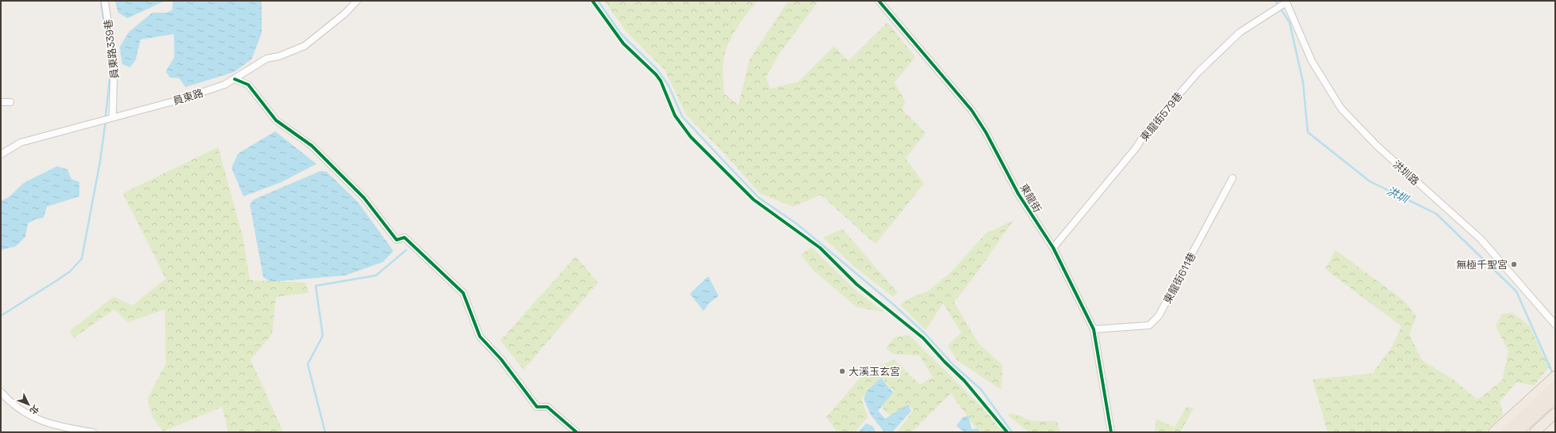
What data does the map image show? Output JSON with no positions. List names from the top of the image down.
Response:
{
  "streets": {
    "street": [
      "員東路339巷",
      "員東路",
      "東龍街579巷",
      "洪圳路",
      "東龍街",
      "東龍街611巷"
    ]
  },
  "crossings": [
    ["員東路339巷", "員東路"],
    ["東龍街579巷", "洪圳路"],
    ["東龍街579巷", "東龍街"],
    ["東龍街", "東龍街611巷"]
  ],
  "water": ["洪圳"],
  "places": ["無極千聖宮", "大溪玉玄宮"],
  "north": "bottom right"
}
